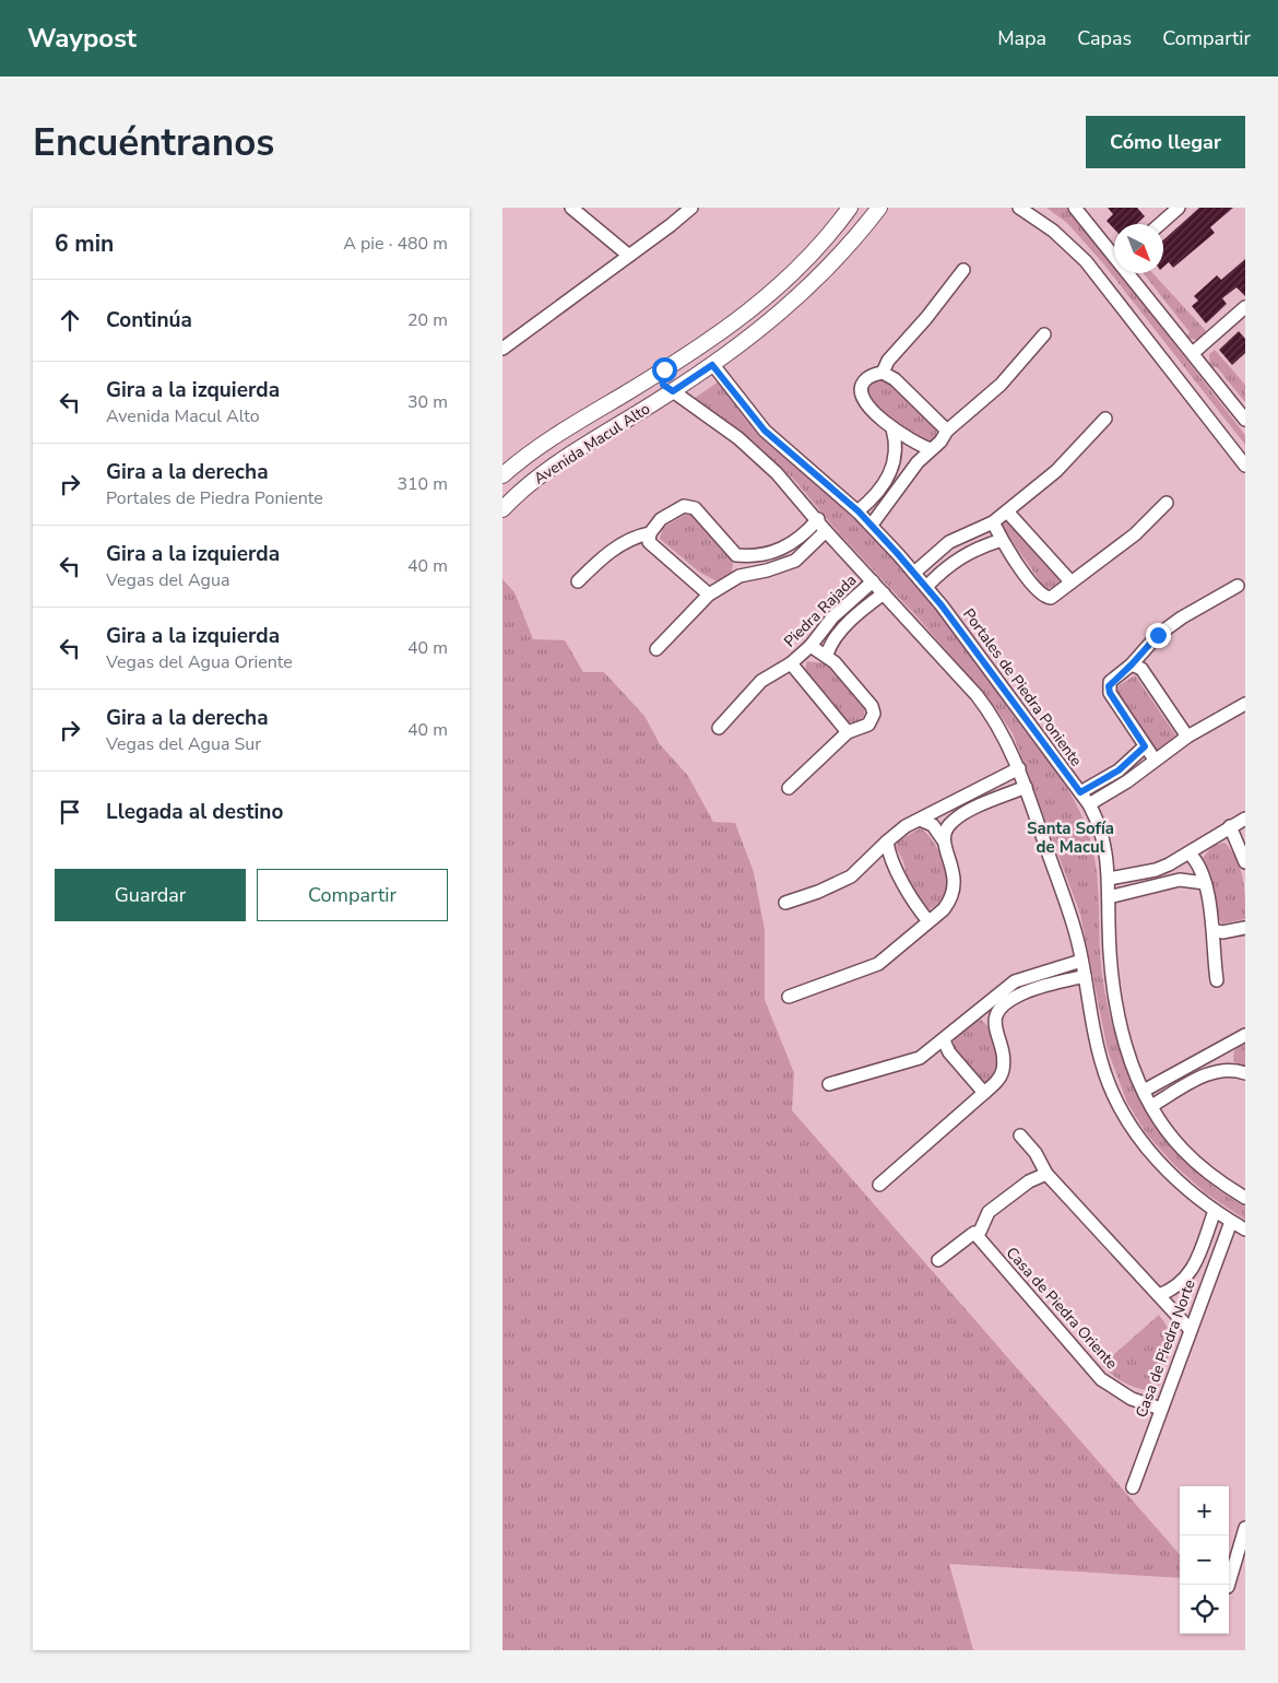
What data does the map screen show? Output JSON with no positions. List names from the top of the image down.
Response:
{
  "streets": {
    "street": [
      "Avenida Macul Alto",
      "Piedra Rajada",
      "Portales de Piedra Poniente",
      "Casa de Piedra Oriente",
      "Casa de Piedra Norte"
    ]
  },
  "crossings": [
    ["Avenida Macul Alto", "Portales de Piedra Poniente"],
    ["Casa de Piedra Oriente", "Casa de Piedra Norte"]
  ],
  "districts": ["Santa Sofía de Macul"],
  "north": "bottom right",
  "page": {
    "header": "Waypost",
    "nav": ["Mapa", "Capas", "Compartir"],
    "buttons": [
      "Cómo llegar",
      ["Guardar", "Compartir"]
    ],
    "title": "Encuéntranos",
    "heading": ["6 min", "A pie · 480 m"],
    "list": [
      ["Continúa", "20 m"],
      ["Gira a la izquierda", "Avenida Macul Alto", "30 m"],
      ["Gira a la derecha", "Portales de Piedra Poniente", "310 m"],
      ["Gira a la izquierda", "Vegas del Agua", "40 m"],
      ["Gira a la izquierda", "Vegas del Agua Oriente", "40 m"],
      ["Gira a la derecha", "Vegas del Agua Sur", "40 m"],
      "Llegada al destino"
    ],
    "map_buttons": ["+", "−"]
  }
}
